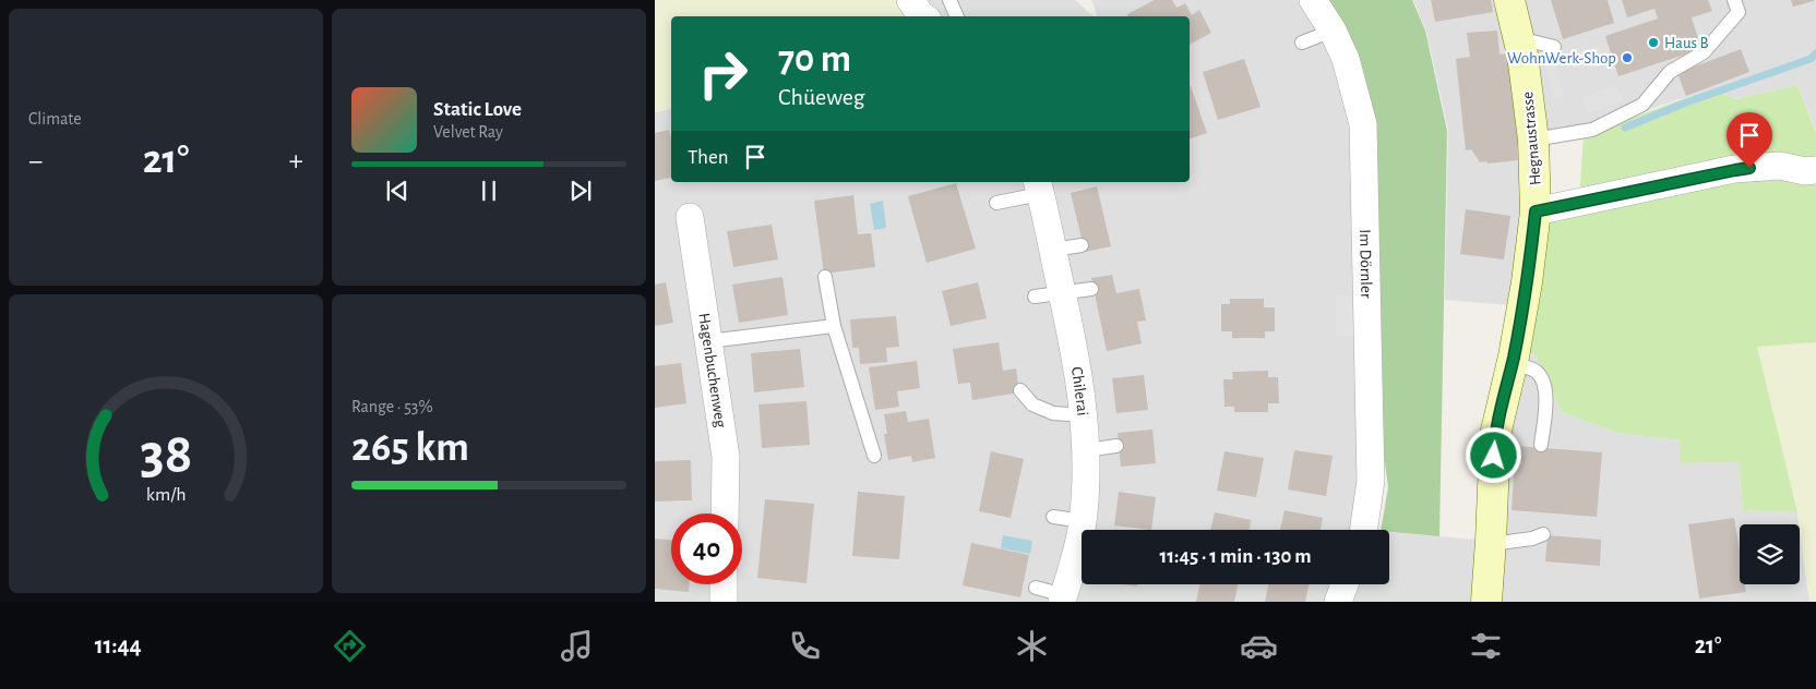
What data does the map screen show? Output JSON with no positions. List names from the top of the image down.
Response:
{
  "streets": {
    "street": [
      "Hegnaustrasse",
      "Im Dörnler",
      "Hagenbuchenweg",
      "Chilerai"
    ]
  },
  "places": ["Haus B", "WohnWerk-Shop"],
  "page": {
    "tile": [
      "Climate",
      ["Range · 53%", "265 km"]
    ],
    "turn": ["70 m", "Chüeweg"],
    "song": ["Static Love", "Velvet Ray"],
    "then": "Then",
    "heat": ["−", "21°", "+"],
    "limit": "40",
    "trip": "11:45 · 1 min · 130 m",
    "tabs": ["11:44", "21°"],
    "gauge": ["38", "km/h"]
  }
}
